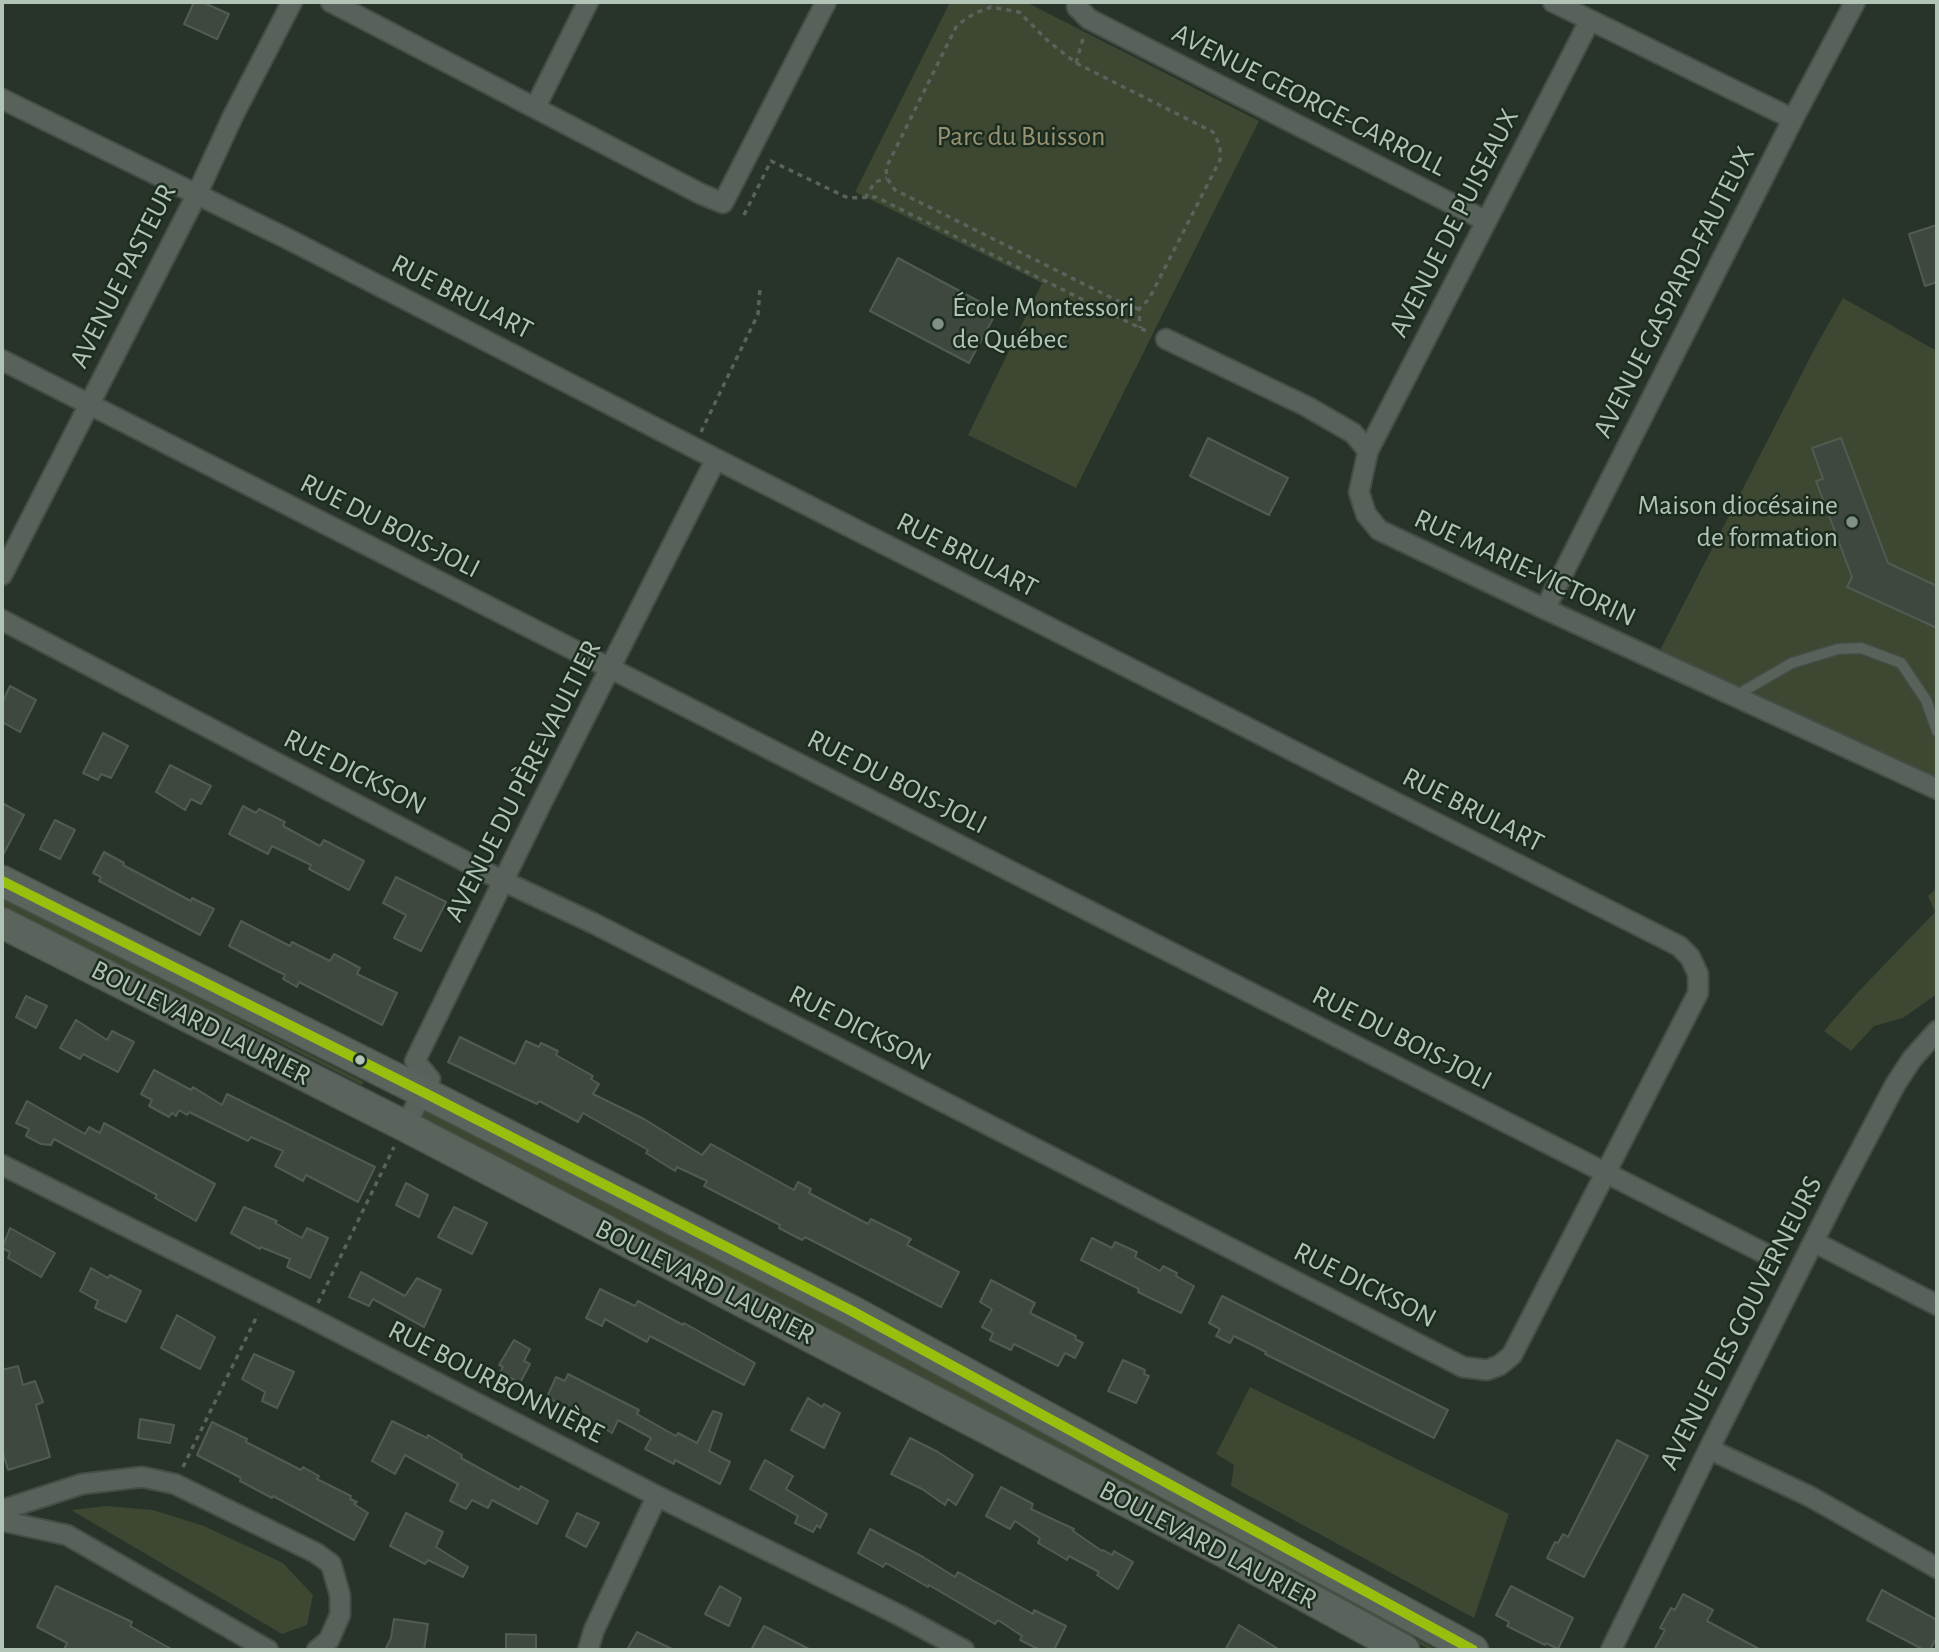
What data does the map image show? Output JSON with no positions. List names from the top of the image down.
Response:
{
  "streets": {
    "main road": ["BOULEVARD LAURIER"],
    "street": [
      "AVENUE GEORGE-CARROLL",
      "AVENUE DE PUISEAUX",
      "AVENUE PASTEUR",
      "AVENUE GASPARD-FAUTEUX",
      "RUE BRULART",
      "RUE DU BOIS-JOLI",
      "RUE MARIE-VICTORIN",
      "RUE DICKSON",
      "AVENUE DU PÈRE-VAULTIER",
      "AVENUE DES GOUVERNEURS",
      "RUE BOURBONNIÈRE"
    ]
  },
  "crossings": [
    ["AVENUE GEORGE-CARROLL", "AVENUE DE PUISEAUX"],
    ["AVENUE DE PUISEAUX", "RUE MARIE-VICTORIN"],
    ["AVENUE PASTEUR", "RUE BRULART"],
    ["AVENUE PASTEUR", "RUE DU BOIS-JOLI"],
    ["AVENUE GASPARD-FAUTEUX", "RUE MARIE-VICTORIN"],
    ["RUE BRULART", "RUE DU BOIS-JOLI"],
    ["RUE BRULART", "RUE DICKSON"],
    ["RUE BRULART", "AVENUE DU PÈRE-VAULTIER"],
    ["RUE DU BOIS-JOLI", "RUE DICKSON"],
    ["RUE DU BOIS-JOLI", "AVENUE DU PÈRE-VAULTIER"],
    ["RUE DICKSON", "AVENUE DU PÈRE-VAULTIER"],
    ["AVENUE DU PÈRE-VAULTIER", "BOULEVARD LAURIER"]
  ],
  "parks": ["Parc du Buisson"],
  "places": ["École Montessori de Québec", "Maison diocésaine de formation"]
}
